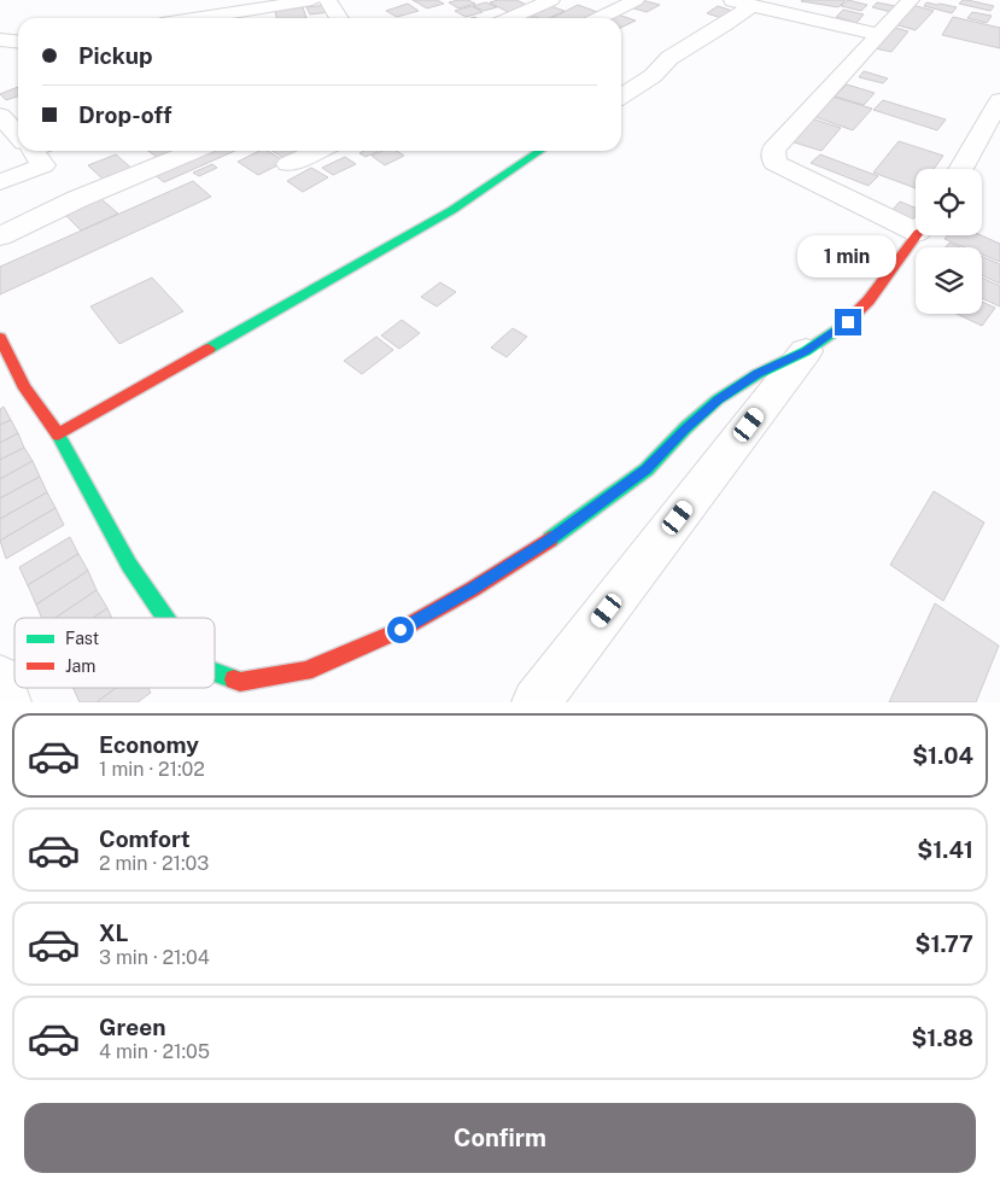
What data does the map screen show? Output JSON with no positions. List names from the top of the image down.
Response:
{
  "legend": ["Fast", "Jam"],
  "page": {
    "banner": ["Pickup", "Drop-off"],
    "bubble": "1 min",
    "list": [
      {
        "name": "Economy",
        "note": "1 min · 21:02",
        "value": "$1.04"
      },
      {
        "name": "Comfort",
        "note": "2 min · 21:03",
        "value": "$1.41"
      },
      {
        "name": "XL",
        "note": "3 min · 21:04",
        "value": "$1.77"
      },
      {
        "name": "Green",
        "note": "4 min · 21:05",
        "value": "$1.88"
      }
    ],
    "buttons": "Confirm"
  }
}
